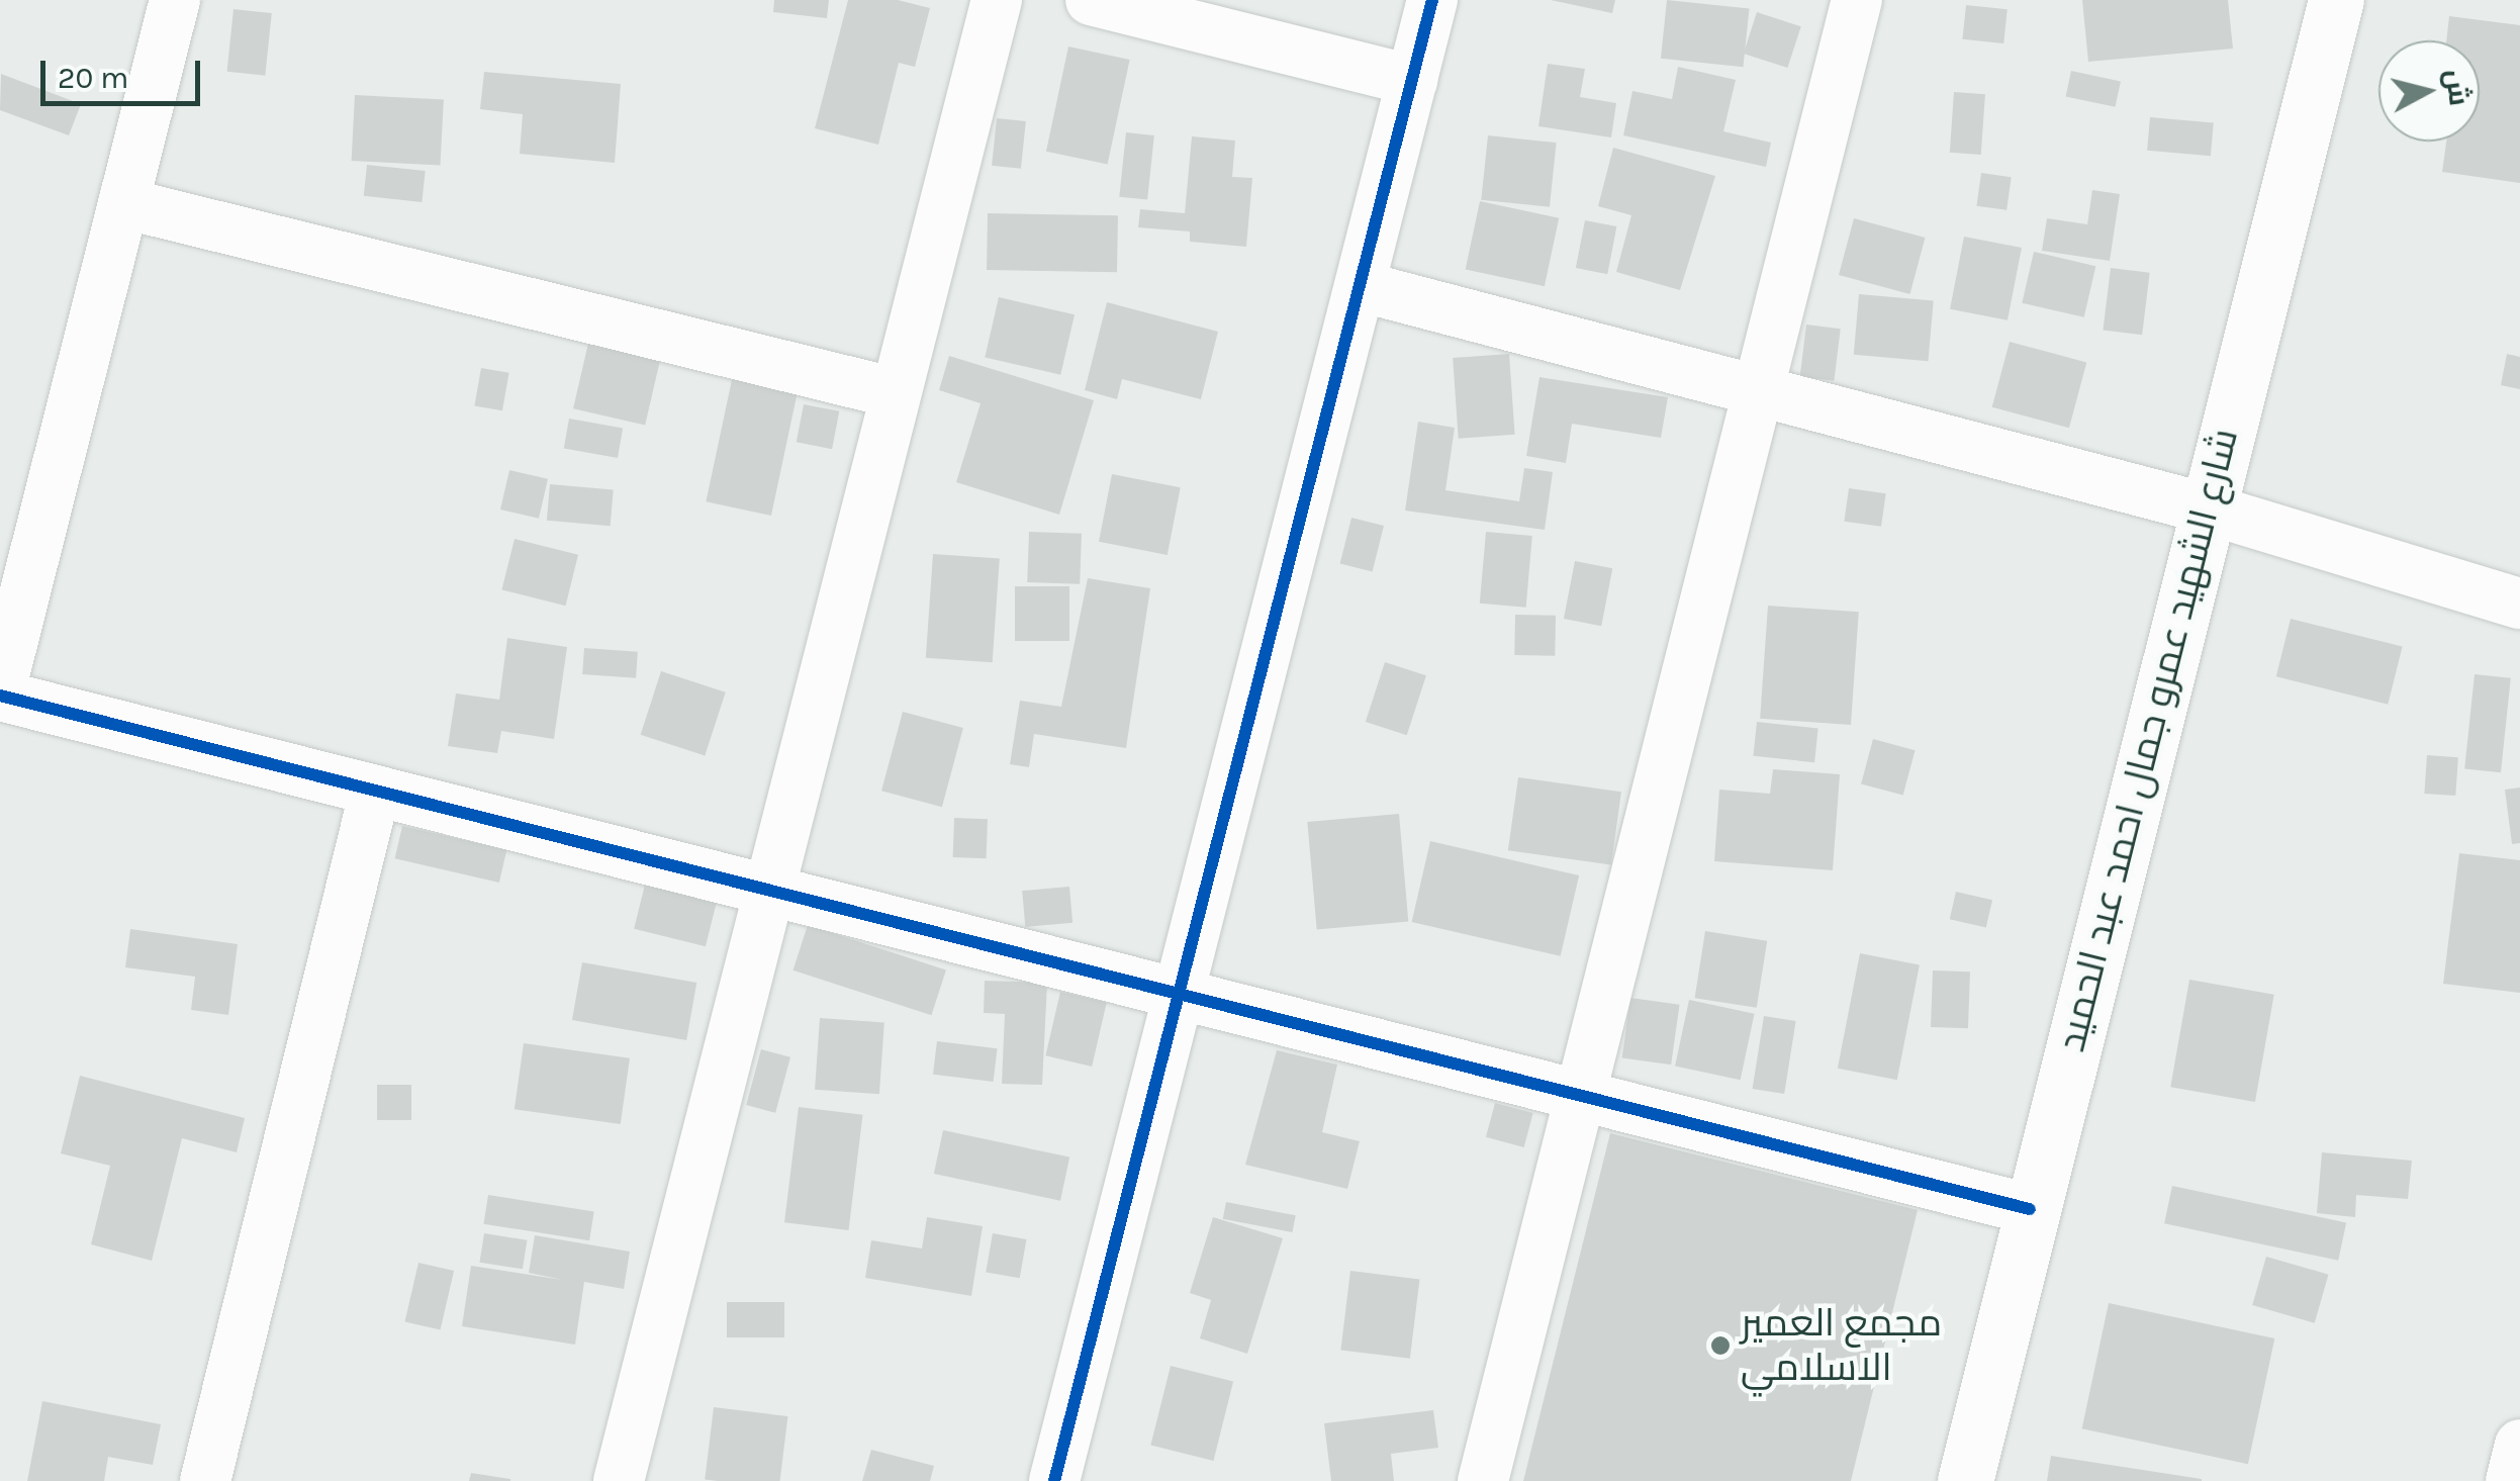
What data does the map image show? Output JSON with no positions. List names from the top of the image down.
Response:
{
  "streets": {
    "street": ["شارع الشهيد عمرو جمال احمد عبد الحميد"]
  },
  "places": ["مجمع العمير الاسلامي"],
  "scale_bar": "20 m",
  "north": "right"
}
